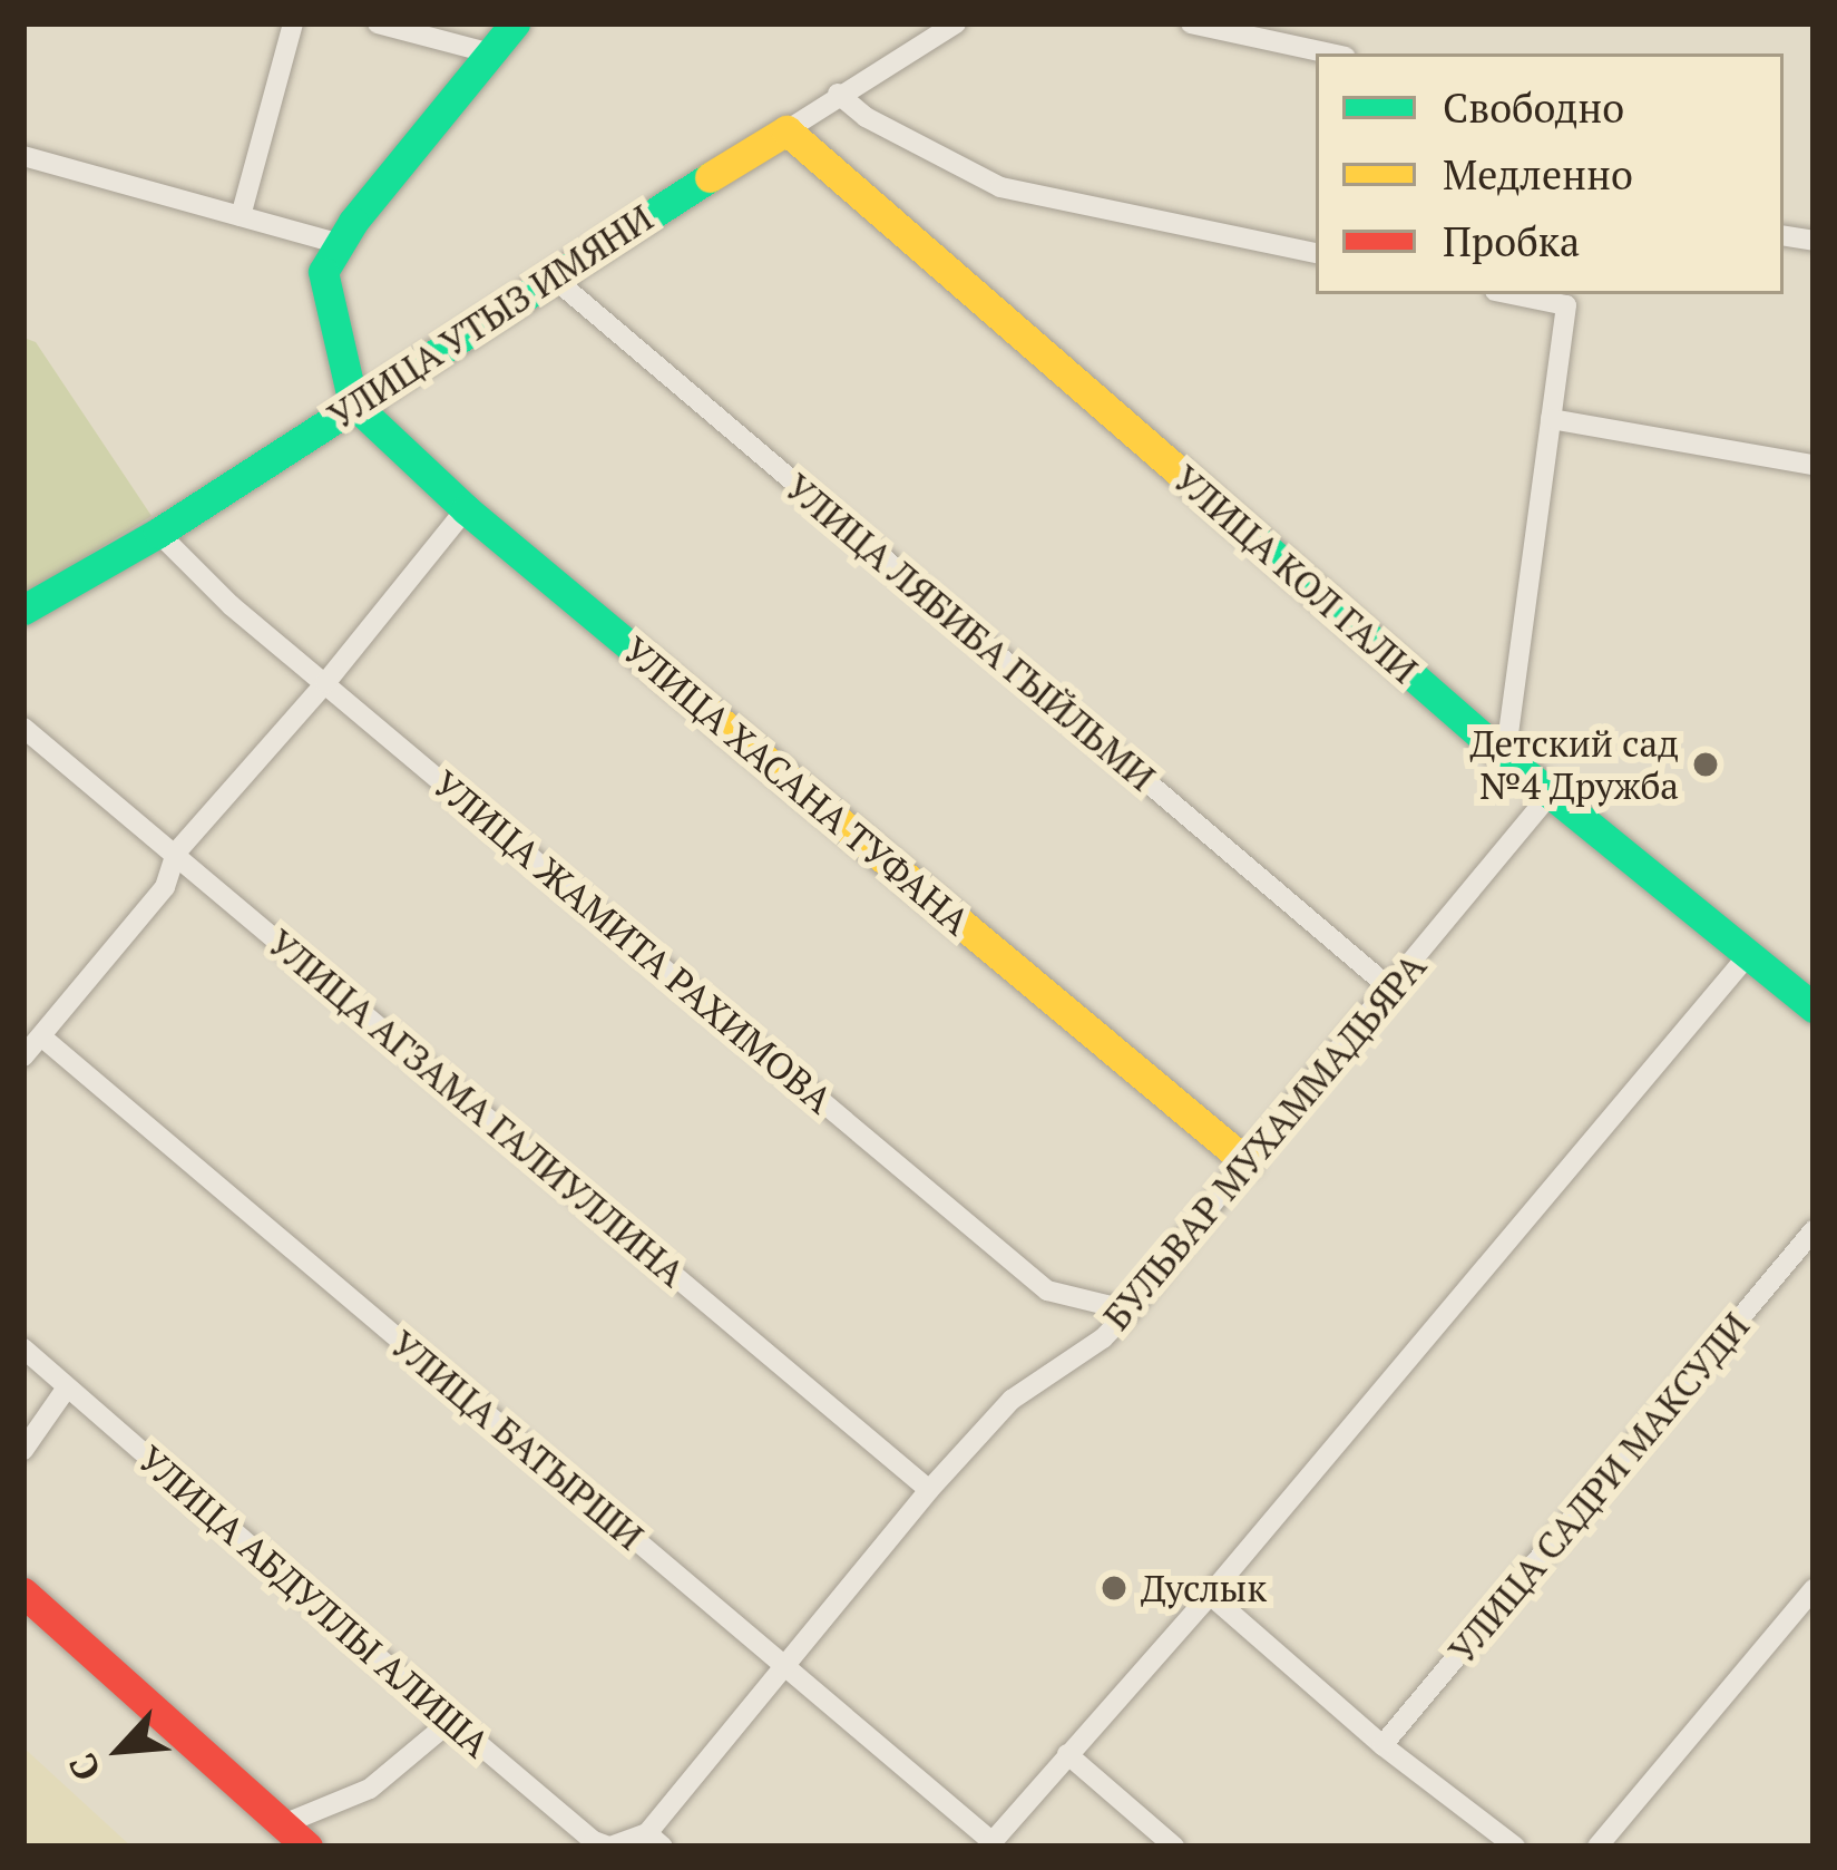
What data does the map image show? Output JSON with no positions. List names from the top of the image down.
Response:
{
  "streets": {
    "street": [
      "УЛИЦА УТЫЗ ИМЯНИ",
      "УЛИЦА КОЛ ГАЛИ",
      "УЛИЦА ЛЯБИБА ГЫЙЛЬМИ",
      "УЛИЦА ХАСАНА ТУФАНА",
      "УЛИЦА ЖАМИТА РАХИМОВА",
      "УЛИЦА АГЗАМА ГАЛИУЛЛИНА",
      "БУЛЬВАР МУХАММАДЬЯРА",
      "УЛИЦА БАТЫРШИ",
      "УЛИЦА САДРИ МАКСУДИ",
      "УЛИЦА АБДУЛЛЫ АЛИША"
    ]
  },
  "crossings": [
    ["УЛИЦА УТЫЗ ИМЯНИ", "УЛИЦА КОЛ ГАЛИ"],
    ["УЛИЦА УТЫЗ ИМЯНИ", "УЛИЦА ЛЯБИБА ГЫЙЛЬМИ"],
    ["УЛИЦА УТЫЗ ИМЯНИ", "УЛИЦА ХАСАНА ТУФАНА"],
    ["УЛИЦА УТЫЗ ИМЯНИ", "УЛИЦА ЖАМИТА РАХИМОВА"],
    ["УЛИЦА КОЛ ГАЛИ", "БУЛЬВАР МУХАММАДЬЯРА"],
    ["УЛИЦА ЛЯБИБА ГЫЙЛЬМИ", "БУЛЬВАР МУХАММАДЬЯРА"],
    ["УЛИЦА ХАСАНА ТУФАНА", "БУЛЬВАР МУХАММАДЬЯРА"],
    ["УЛИЦА ЖАМИТА РАХИМОВА", "БУЛЬВАР МУХАММАДЬЯРА"],
    ["УЛИЦА АГЗАМА ГАЛИУЛЛИНА", "БУЛЬВАР МУХАММАДЬЯРА"],
    ["БУЛЬВАР МУХАММАДЬЯРА", "УЛИЦА БАТЫРШИ"],
    ["БУЛЬВАР МУХАММАДЬЯРА", "УЛИЦА АБДУЛЛЫ АЛИША"]
  ],
  "places": ["Детский сад №4 Дружба", "Дуслык"],
  "legend": ["Свободно", "Медленно", "Пробка"],
  "north": "bottom left"
}
